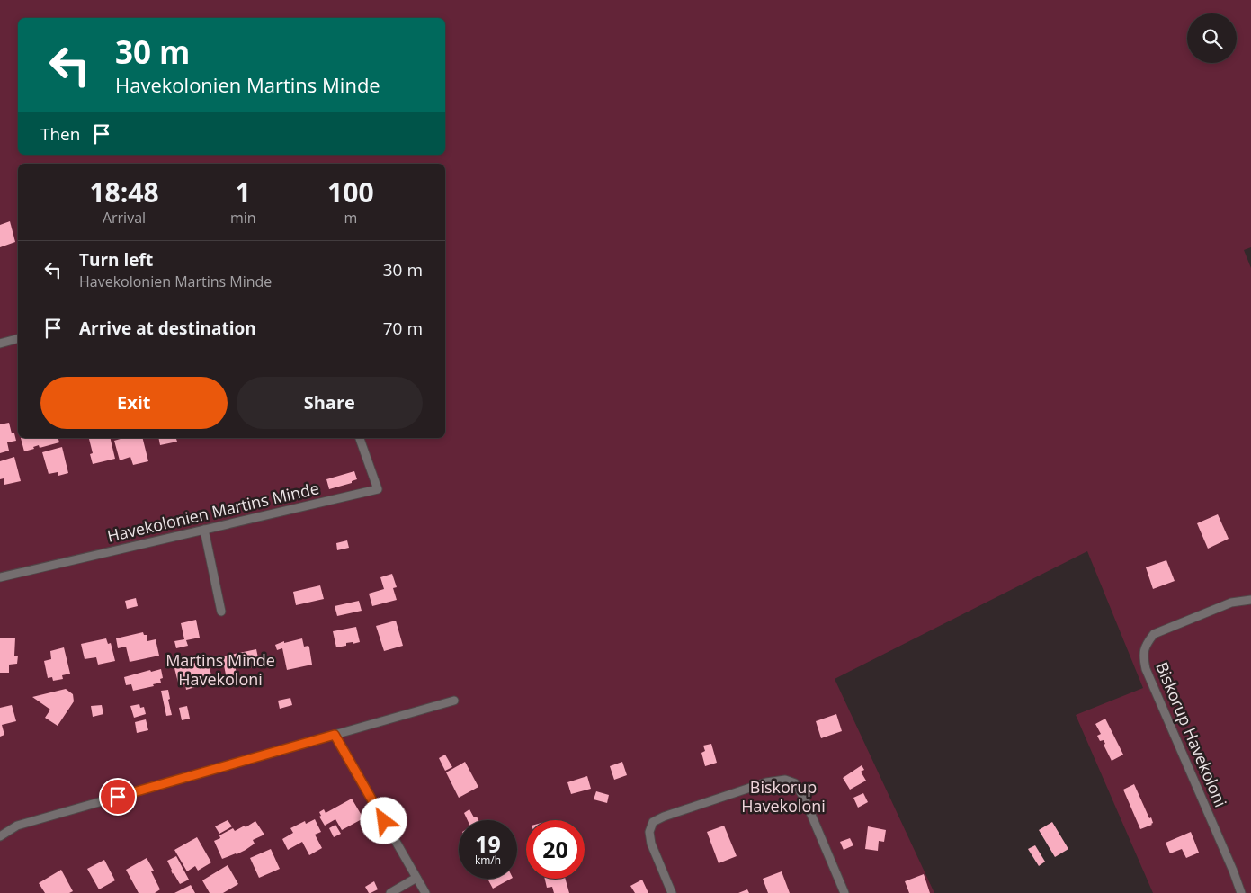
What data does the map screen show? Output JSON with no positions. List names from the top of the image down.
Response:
{
  "streets": {
    "lane": ["Havekolonien Martins Minde", "Biskorup Havekoloni"]
  },
  "parks": ["Martins Minde Havekoloni", "Biskorup Havekoloni"],
  "page": {
    "turn": ["30 m", "Havekolonien Martins Minde"],
    "then": "Then",
    "eta": [
      "18:48",
      "Arrival",
      "1",
      "min",
      "100",
      "m"
    ],
    "list": [
      {
        "name": "Turn left",
        "note": "Havekolonien Martins Minde",
        "value": "30 m"
      },
      {
        "name": "Arrive at destination",
        "value": "70 m"
      }
    ],
    "buttons": ["Exit", "Share"],
    "speed": "19 km/h",
    "limit": "20"
  }
}
